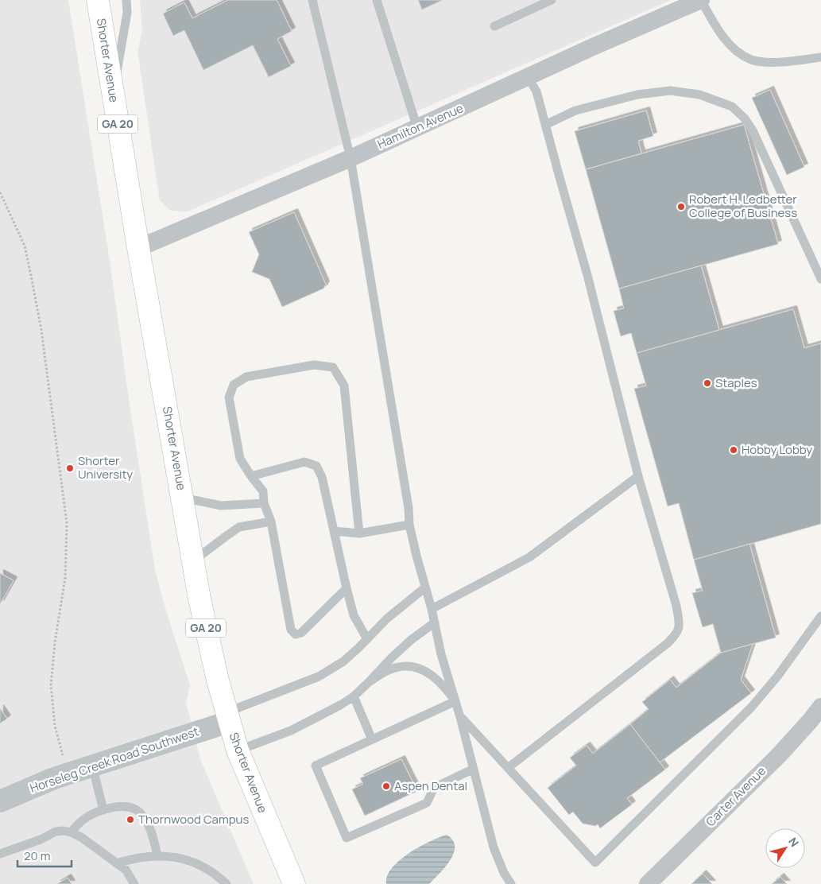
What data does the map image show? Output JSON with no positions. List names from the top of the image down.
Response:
{
  "streets": {
    "main road": ["Shorter Avenue", "GA 20"],
    "street": ["Hamilton Avenue", "Horseleg Creek Road Southwest", "Carter Avenue"]
  },
  "crossings": [
    ["Shorter Avenue", "Hamilton Avenue"],
    ["Shorter Avenue", "Horseleg Creek Road Southwest"]
  ],
  "places": [
    "Robert H. Ledbetter College of Business",
    "Staples",
    "Hobby Lobby",
    "Shorter University",
    "Aspen Dental",
    "Thornwood Campus"
  ],
  "scale_bar": "20 m",
  "north": "top right"
}
